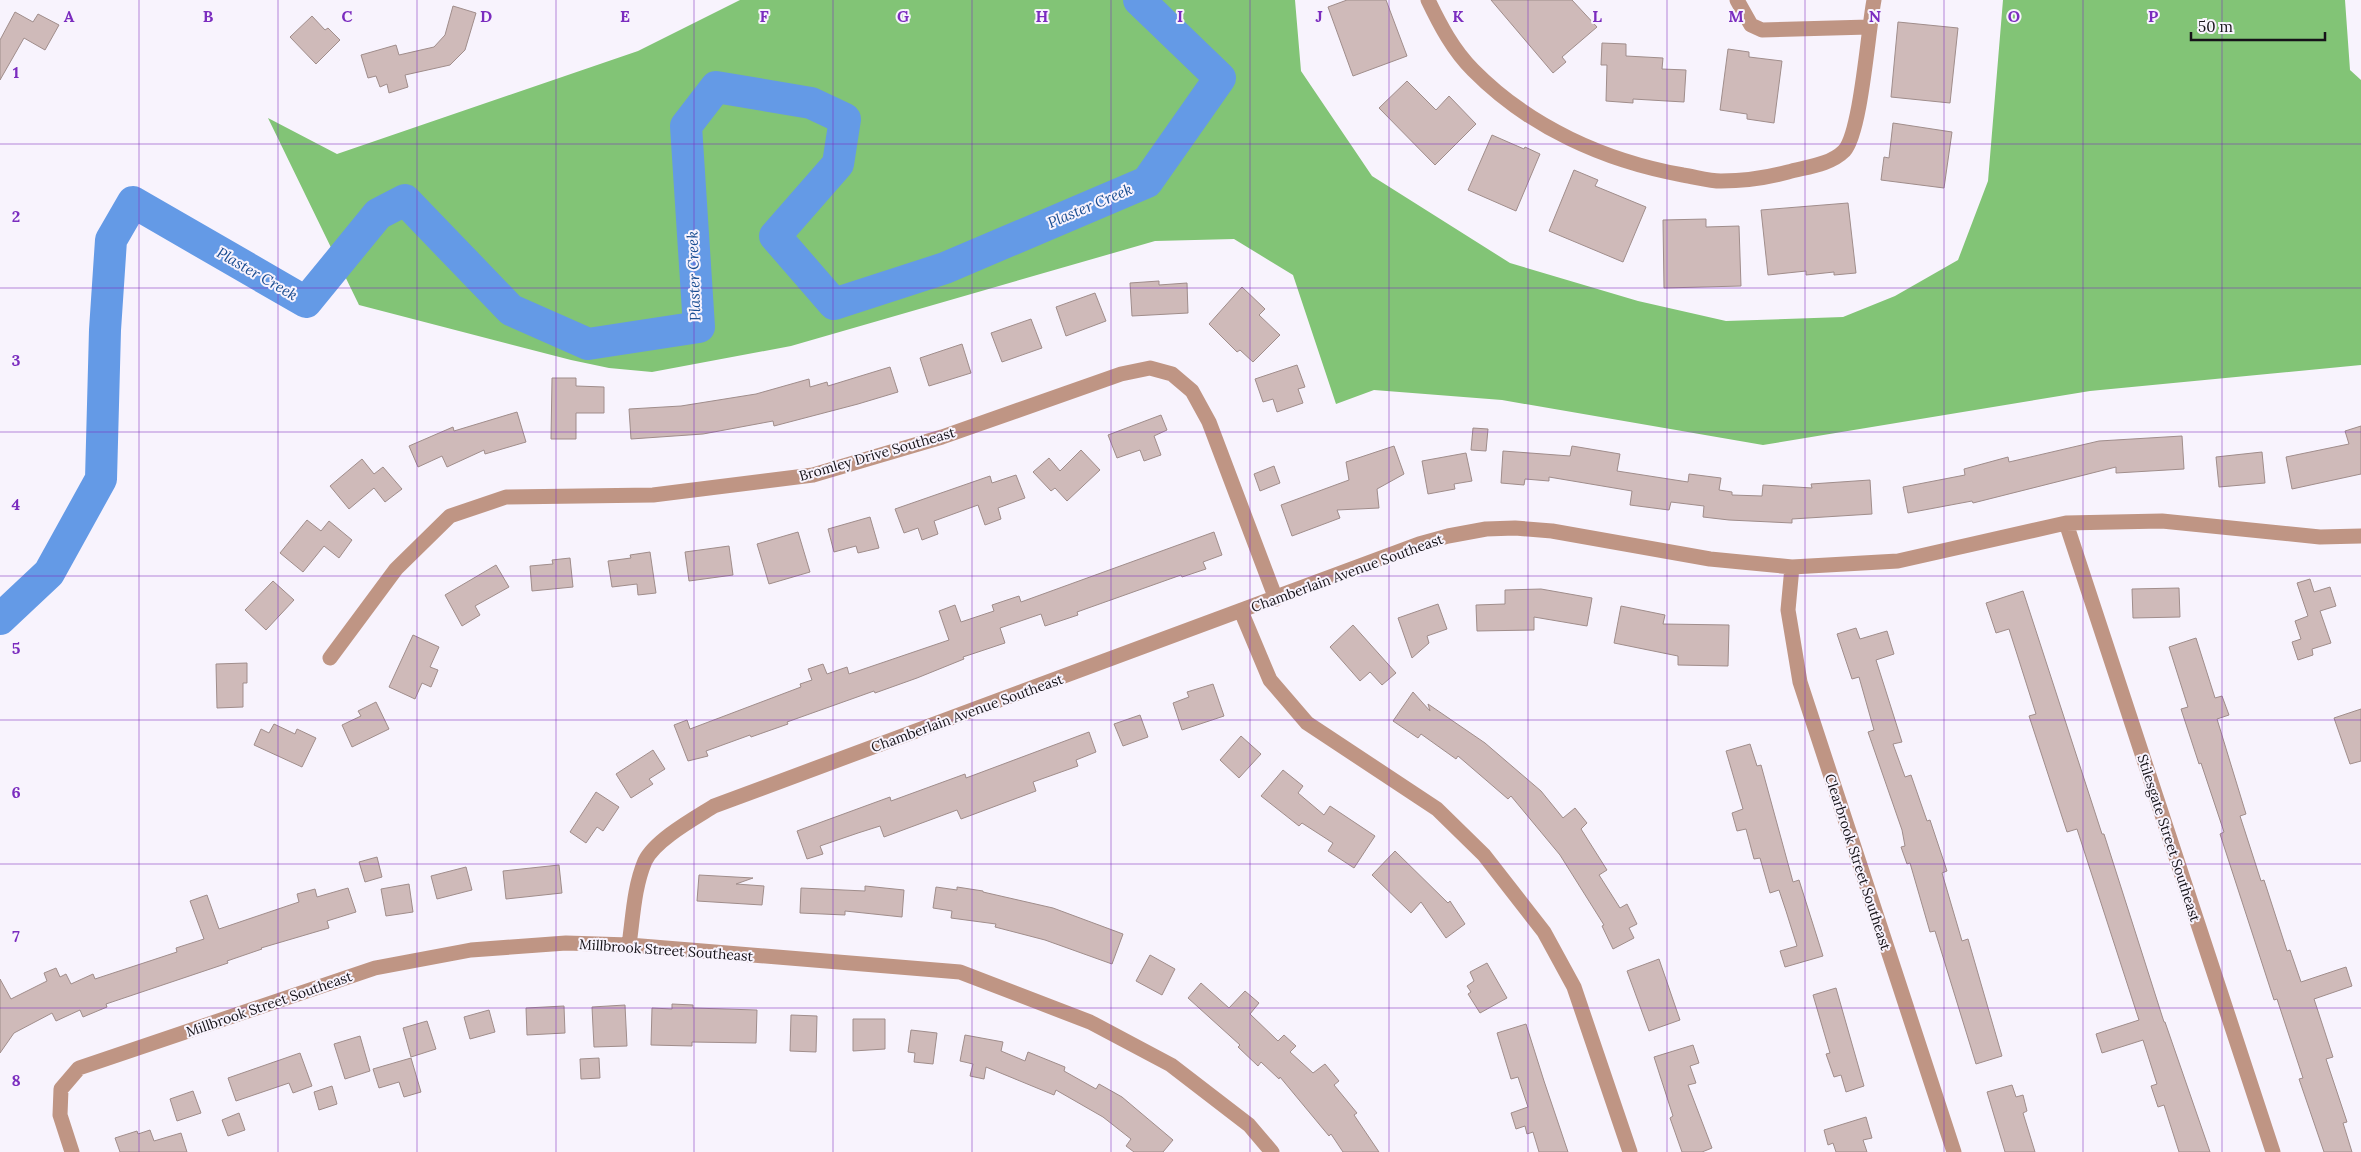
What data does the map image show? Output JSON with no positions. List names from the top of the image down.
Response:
{
  "streets": {
    "street": [
      "Bromley Drive Southeast",
      "Chamberlain Avenue Southeast",
      "Stilesgate Street Southeast",
      "Clearbrook Street Southeast",
      "Millbrook Street Southeast"
    ]
  },
  "crossings": [
    ["Bromley Drive Southeast", "Chamberlain Avenue Southeast"],
    ["Chamberlain Avenue Southeast", "Stilesgate Street Southeast"],
    ["Chamberlain Avenue Southeast", "Clearbrook Street Southeast"],
    ["Chamberlain Avenue Southeast", "Millbrook Street Southeast"]
  ],
  "water": ["Plaster Creek"],
  "scale_bar": "50 m",
  "grid": {
    "columns": [
      "A",
      "B",
      "C",
      "D",
      "E",
      "F",
      "G",
      "H",
      "I",
      "J",
      "K",
      "L",
      "M",
      "N",
      "O",
      "P"
    ],
    "rows": [
      "1",
      "2",
      "3",
      "4",
      "5",
      "6",
      "7",
      "8"
    ]
  }
}
